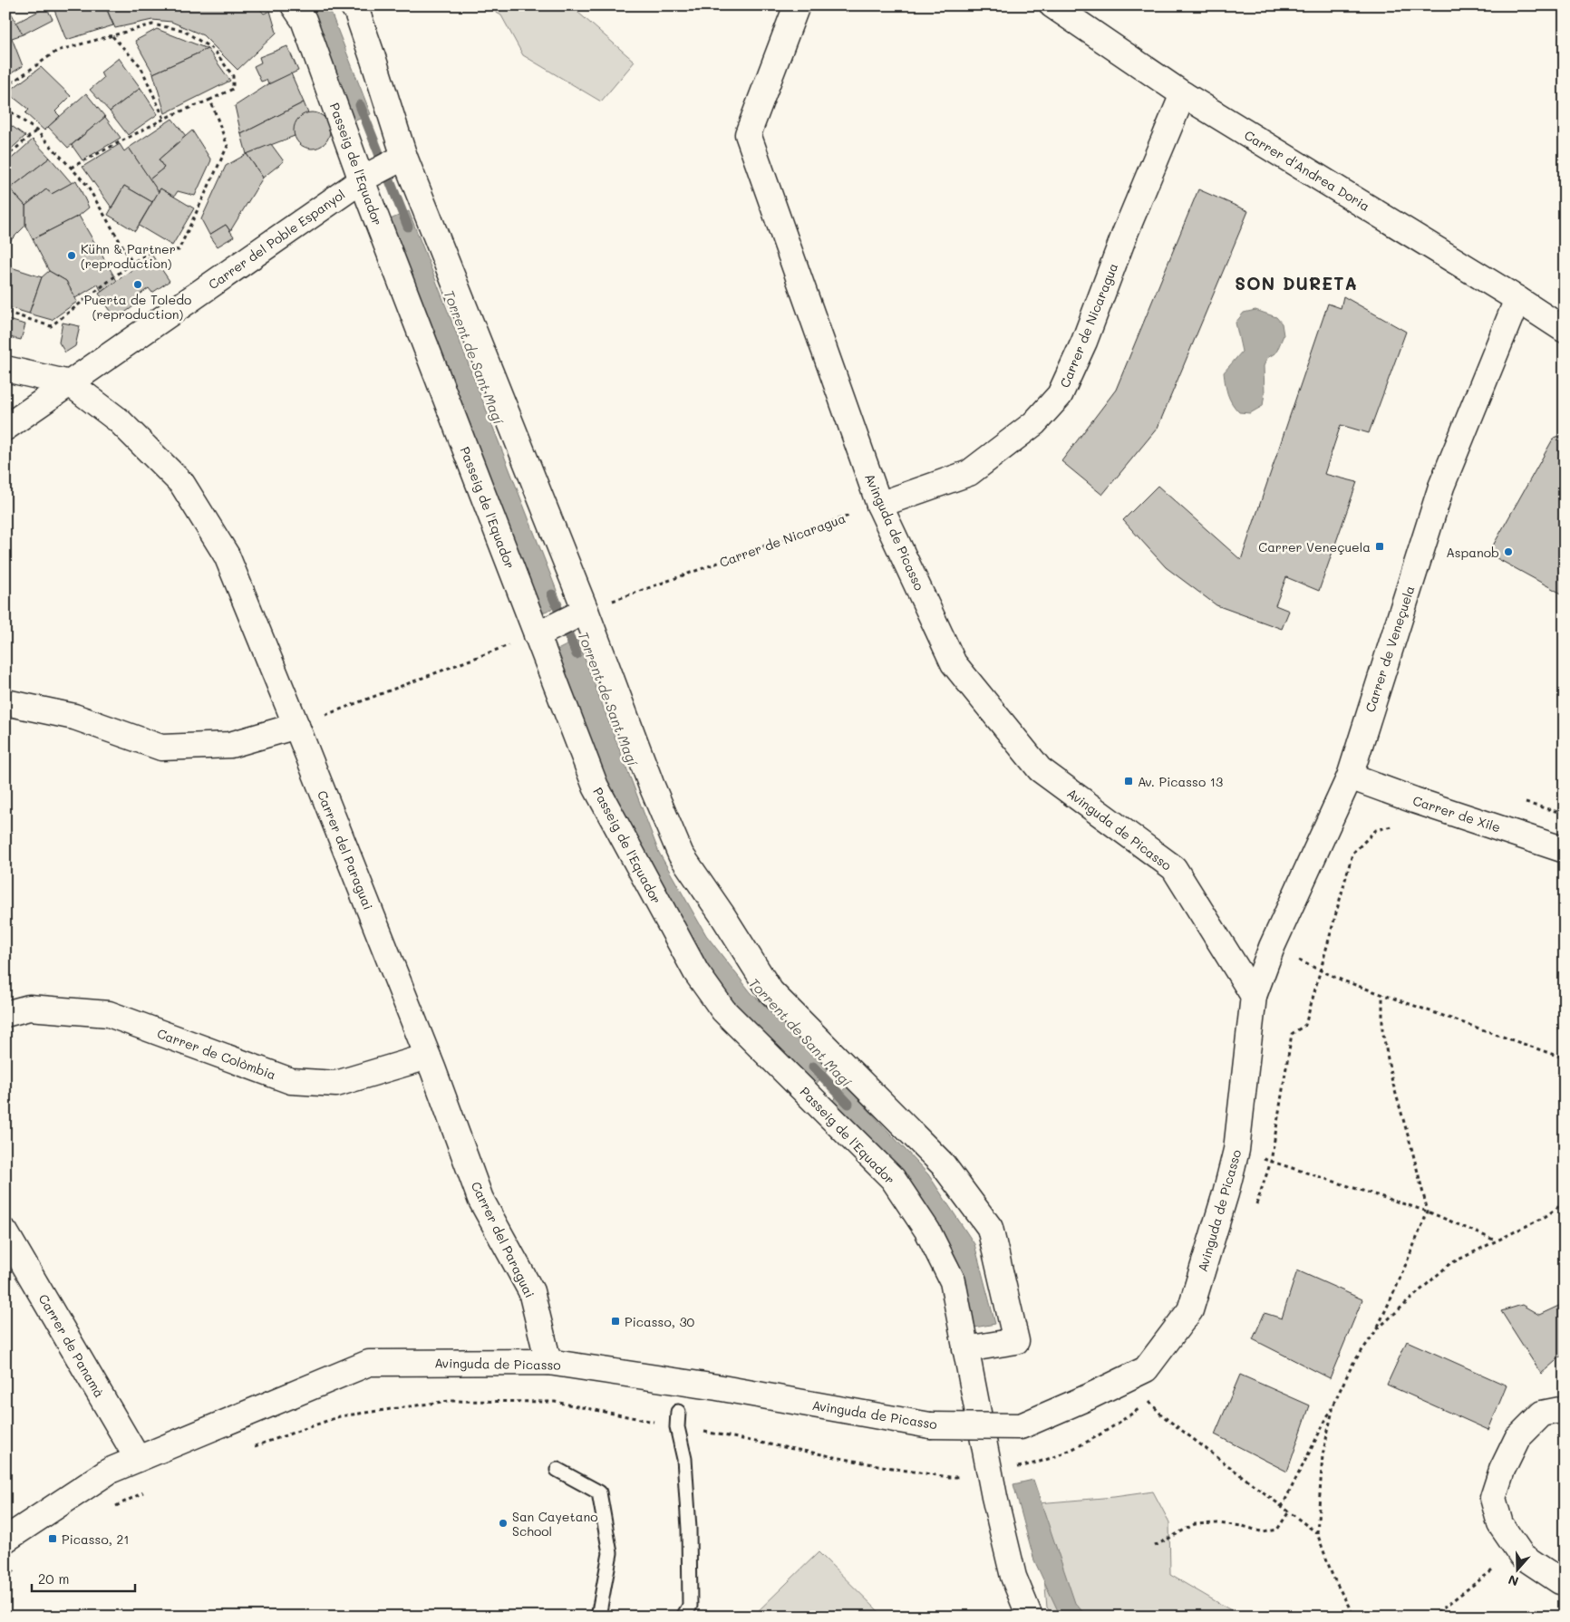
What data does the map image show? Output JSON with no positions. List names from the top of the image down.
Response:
{
  "streets": {
    "street": [
      "Passeig de l'Equador",
      "Carrer d'Andrea Doria",
      "Carrer del Poble Espanyol",
      "Carrer de Nicaragua",
      "Avinguda de Picasso",
      "Carrer de Veneçuela",
      "Carrer de Xile",
      "Carrer del Paraguai",
      "Carrer de Colòmbia",
      "Carrer de Panamà"
    ]
  },
  "crossings": [
    ["Passeig de l'Equador", "Carrer del Poble Espanyol"],
    ["Passeig de l'Equador", "Carrer de Nicaragua"],
    ["Carrer d'Andrea Doria", "Carrer de Nicaragua"],
    ["Carrer d'Andrea Doria", "Carrer de Veneçuela"],
    ["Carrer del Poble Espanyol", "Carrer del Paraguai"],
    ["Carrer de Nicaragua", "Avinguda de Picasso"],
    ["Carrer de Nicaragua", "Carrer del Paraguai"],
    ["Avinguda de Picasso", "Carrer de Veneçuela"],
    ["Avinguda de Picasso", "Carrer del Paraguai"],
    ["Avinguda de Picasso", "Carrer de Panamà"],
    ["Carrer de Veneçuela", "Carrer de Xile"],
    ["Carrer del Paraguai", "Carrer de Colòmbia"]
  ],
  "districts": ["SON DURETA"],
  "water": ["Torrent de Sant Magí"],
  "places": {
    "other": [
      "Kühn & Partner (reproduction)",
      "Puerta de Toledo (reproduction)",
      "Aspanob",
      "San Cayetano School"
    ],
    "transit": [
      "Carrer Veneçuela",
      "Av. Picasso 13",
      "Picasso, 30",
      "Picasso, 21"
    ]
  },
  "scale_bar": "20 m",
  "north": "bottom"
}
